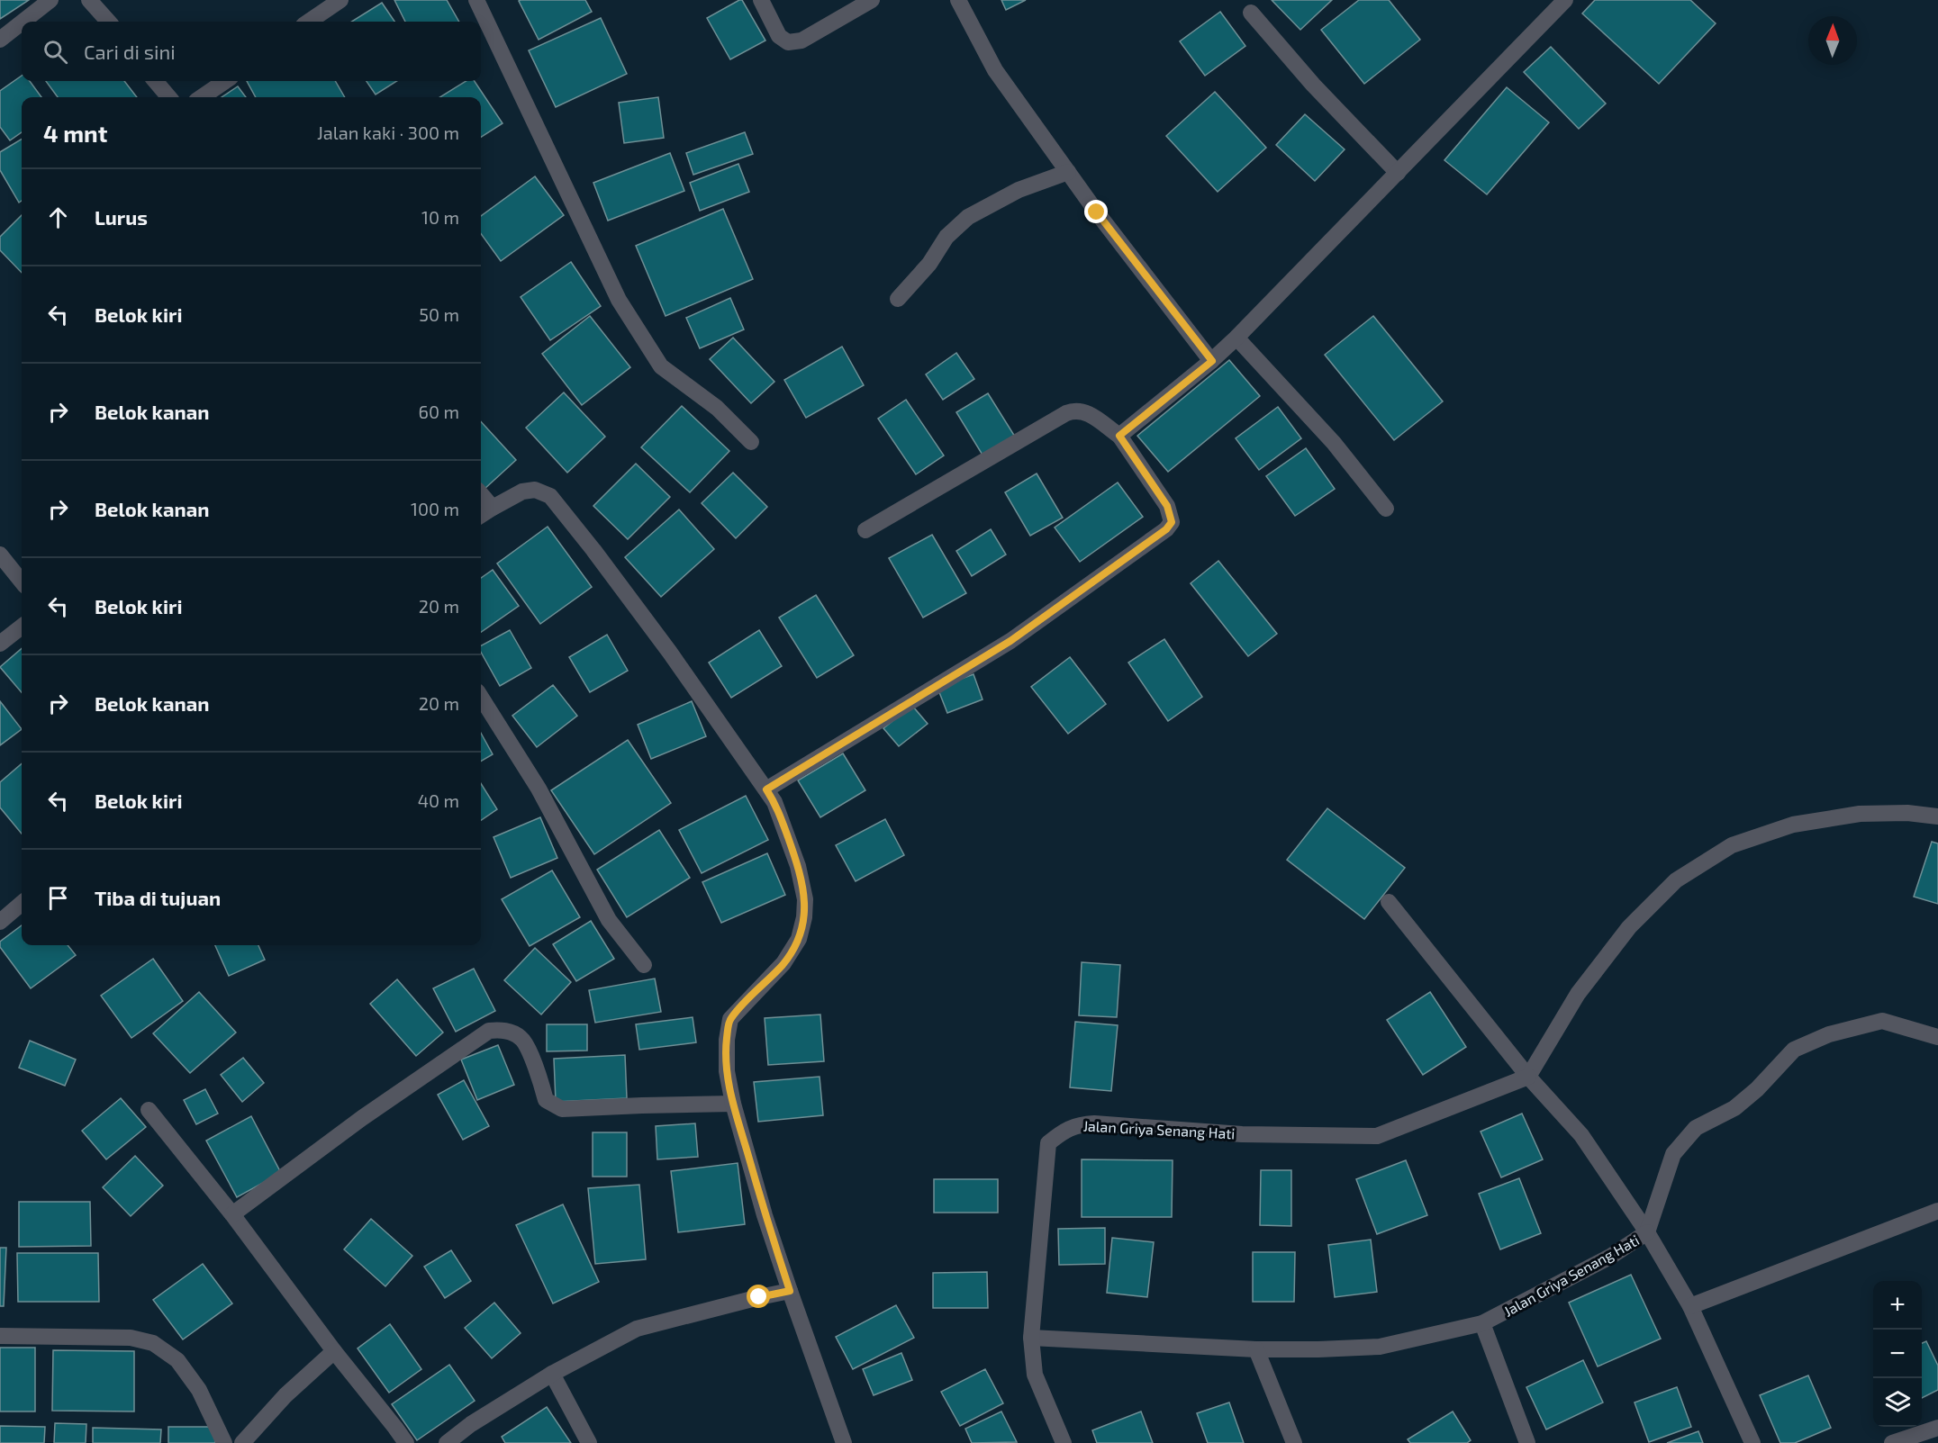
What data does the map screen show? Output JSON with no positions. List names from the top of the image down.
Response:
{
  "streets": {
    "street": ["Jalan Griya Senang Hati"]
  },
  "north": "top",
  "page": {
    "search": "Cari di sini",
    "heading": ["4 mnt", "Jalan kaki · 300 m"],
    "list": [
      ["Lurus", "10 m"],
      ["Belok kiri", "50 m"],
      ["Belok kanan", "60 m"],
      ["Belok kanan", "100 m"],
      ["Belok kiri", "20 m"],
      ["Belok kanan", "20 m"],
      ["Belok kiri", "40 m"],
      "Tiba di tujuan"
    ],
    "map_buttons": ["+", "−"]
  }
}
